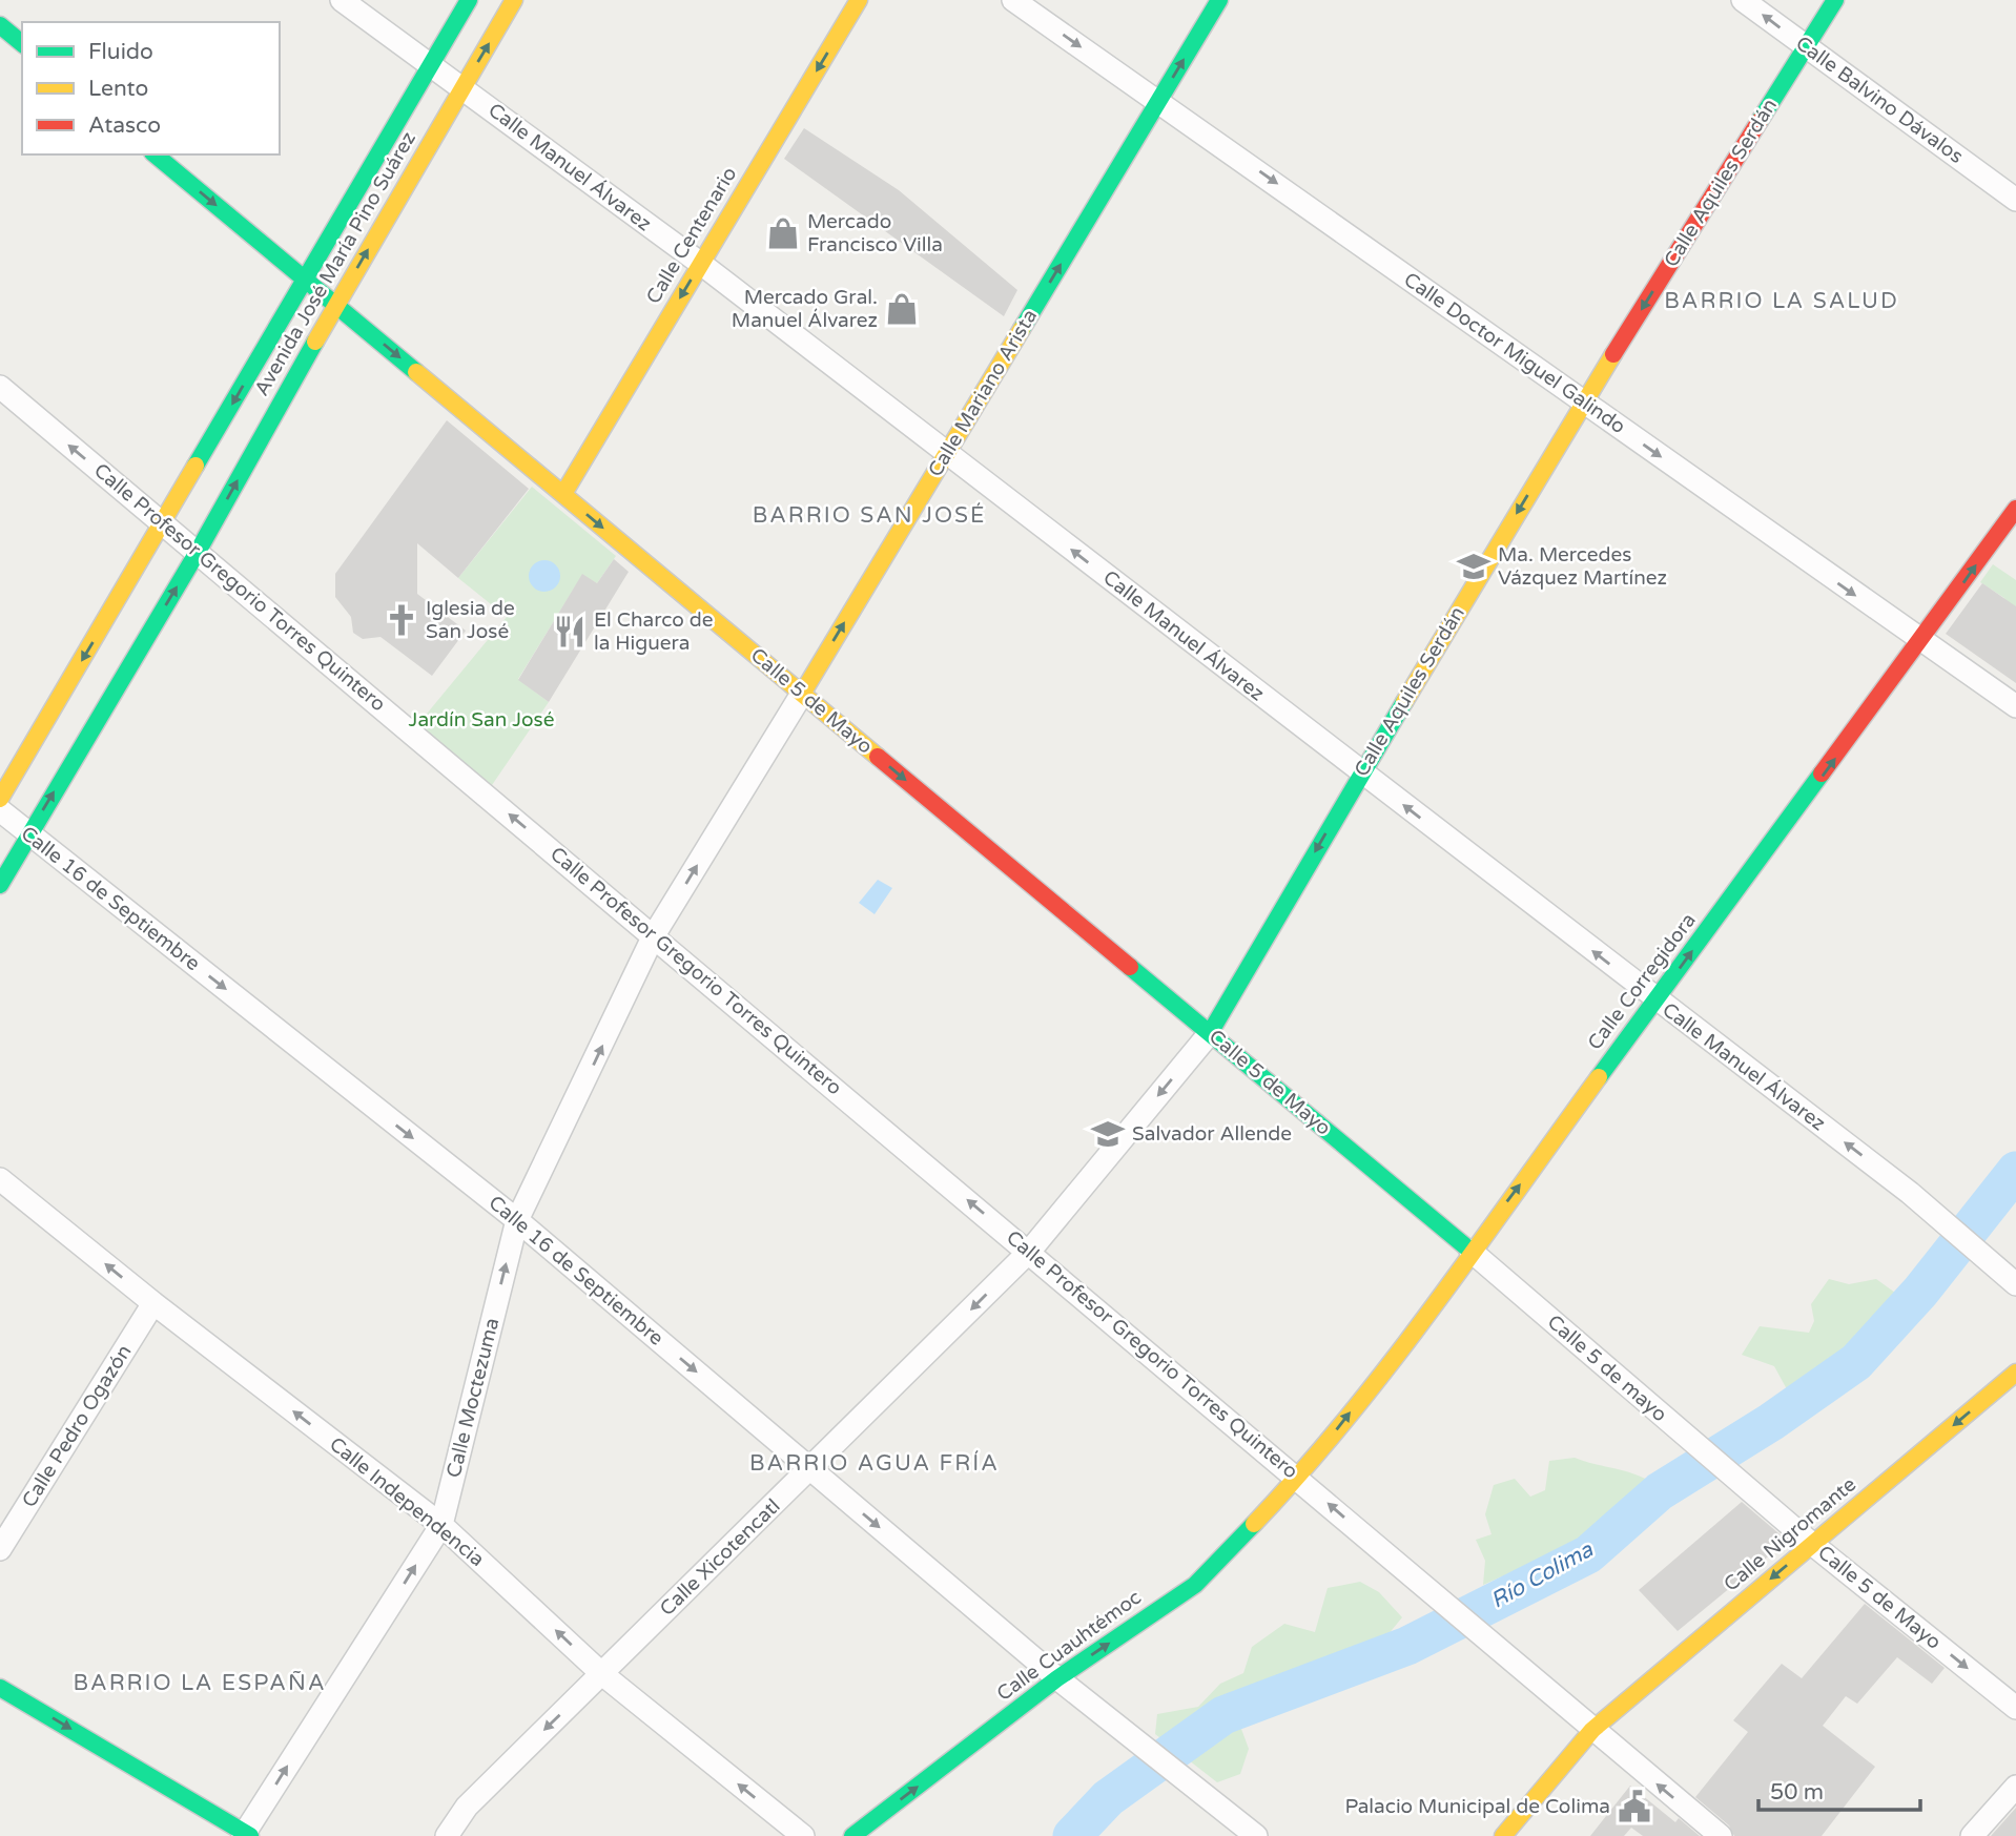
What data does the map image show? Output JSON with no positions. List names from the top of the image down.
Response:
{
  "streets": {
    "street": [
      "Calle Balvino Dávalos",
      "Calle Manuel Álvarez",
      "Calle Aquiles Serdán",
      "Calle Centenario",
      "Avenida José María Pino Suárez",
      "Calle Doctor Miguel Galindo",
      "Calle Mariano Arista",
      "Calle Profesor Gregorio Torres Quintero",
      "Calle 5 de Mayo",
      "Calle 16 de Septiembre",
      "Calle Corregidora",
      "Calle 5 de mayo",
      "Calle Moctezuma",
      "Calle Pedro Ogazón",
      "Calle Independencia",
      "Calle Nigromante",
      "Calle Xicotencatl",
      "Calle Cuauhtémoc"
    ]
  },
  "crossings": [
    ["Calle Balvino Dávalos", "Calle Aquiles Serdán"],
    ["Calle Manuel Álvarez", "Calle Aquiles Serdán"],
    ["Calle Manuel Álvarez", "Calle Centenario"],
    ["Calle Manuel Álvarez", "Avenida José María Pino Suárez"],
    ["Calle Manuel Álvarez", "Calle Mariano Arista"],
    ["Calle Manuel Álvarez", "Calle Corregidora"],
    ["Calle Aquiles Serdán", "Calle Doctor Miguel Galindo"],
    ["Calle Aquiles Serdán", "Calle Profesor Gregorio Torres Quintero"],
    ["Calle Aquiles Serdán", "Calle 5 de Mayo"],
    ["Calle Aquiles Serdán", "Calle Xicotencatl"],
    ["Calle Centenario", "Calle 5 de Mayo"],
    ["Avenida José María Pino Suárez", "Calle Profesor Gregorio Torres Quintero"],
    ["Avenida José María Pino Suárez", "Calle 5 de Mayo"],
    ["Avenida José María Pino Suárez", "Calle 16 de Septiembre"],
    ["Calle Doctor Miguel Galindo", "Calle Mariano Arista"],
    ["Calle Doctor Miguel Galindo", "Calle Corregidora"],
    ["Calle Mariano Arista", "Calle Profesor Gregorio Torres Quintero"],
    ["Calle Mariano Arista", "Calle 5 de Mayo"],
    ["Calle Mariano Arista", "Calle Moctezuma"],
    ["Calle Profesor Gregorio Torres Quintero", "Calle Corregidora"],
    ["Calle Profesor Gregorio Torres Quintero", "Calle Moctezuma"],
    ["Calle Profesor Gregorio Torres Quintero", "Calle Nigromante"],
    ["Calle Profesor Gregorio Torres Quintero", "Calle Xicotencatl"],
    ["Calle Profesor Gregorio Torres Quintero", "Calle Cuauhtémoc"],
    ["Calle 5 de Mayo", "Calle Corregidora"],
    ["Calle 5 de Mayo", "Calle 5 de mayo"],
    ["Calle 5 de Mayo", "Calle Nigromante"],
    ["Calle 16 de Septiembre", "Calle Moctezuma"],
    ["Calle 16 de Septiembre", "Calle Xicotencatl"],
    ["Calle 16 de Septiembre", "Calle Cuauhtémoc"],
    ["Calle Corregidora", "Calle 5 de mayo"],
    ["Calle Corregidora", "Calle Cuauhtémoc"],
    ["Calle Moctezuma", "Calle Independencia"],
    ["Calle Pedro Ogazón", "Calle Independencia"],
    ["Calle Independencia", "Calle Xicotencatl"]
  ],
  "one_way": [
    "Calle Manuel Álvarez",
    "Calle Aquiles Serdán",
    "Calle Centenario",
    "Calle Doctor Miguel Galindo",
    "Calle Mariano Arista",
    "Calle Profesor Gregorio Torres Quintero",
    "Calle 5 de Mayo",
    "Calle 16 de Septiembre",
    "Calle Corregidora",
    "Calle Moctezuma",
    "Calle Independencia",
    "Calle Nigromante",
    "Calle Xicotencatl",
    "Calle Cuauhtémoc"
  ],
  "districts": [
    "BARRIO LA SALUD",
    "BARRIO SAN JOSÉ",
    "BARRIO AGUA FRÍA",
    "BARRIO LA ESPAÑA"
  ],
  "water": ["Río Colima"],
  "parks": ["Jardín San José"],
  "places": {
    "shop": ["Mercado Francisco Villa", "Mercado Gral. Manuel Álvarez"],
    "school or university": ["Ma. Mercedes Vázquez Martínez", "Salvador Allende"],
    "church": ["Iglesia de San José"],
    "restaurant": ["El Charco de la Higuera"],
    "public building": ["Palacio Municipal de Colima"]
  },
  "legend": ["Fluido", "Lento", "Atasco"],
  "scale_bar": "50 m"
}
